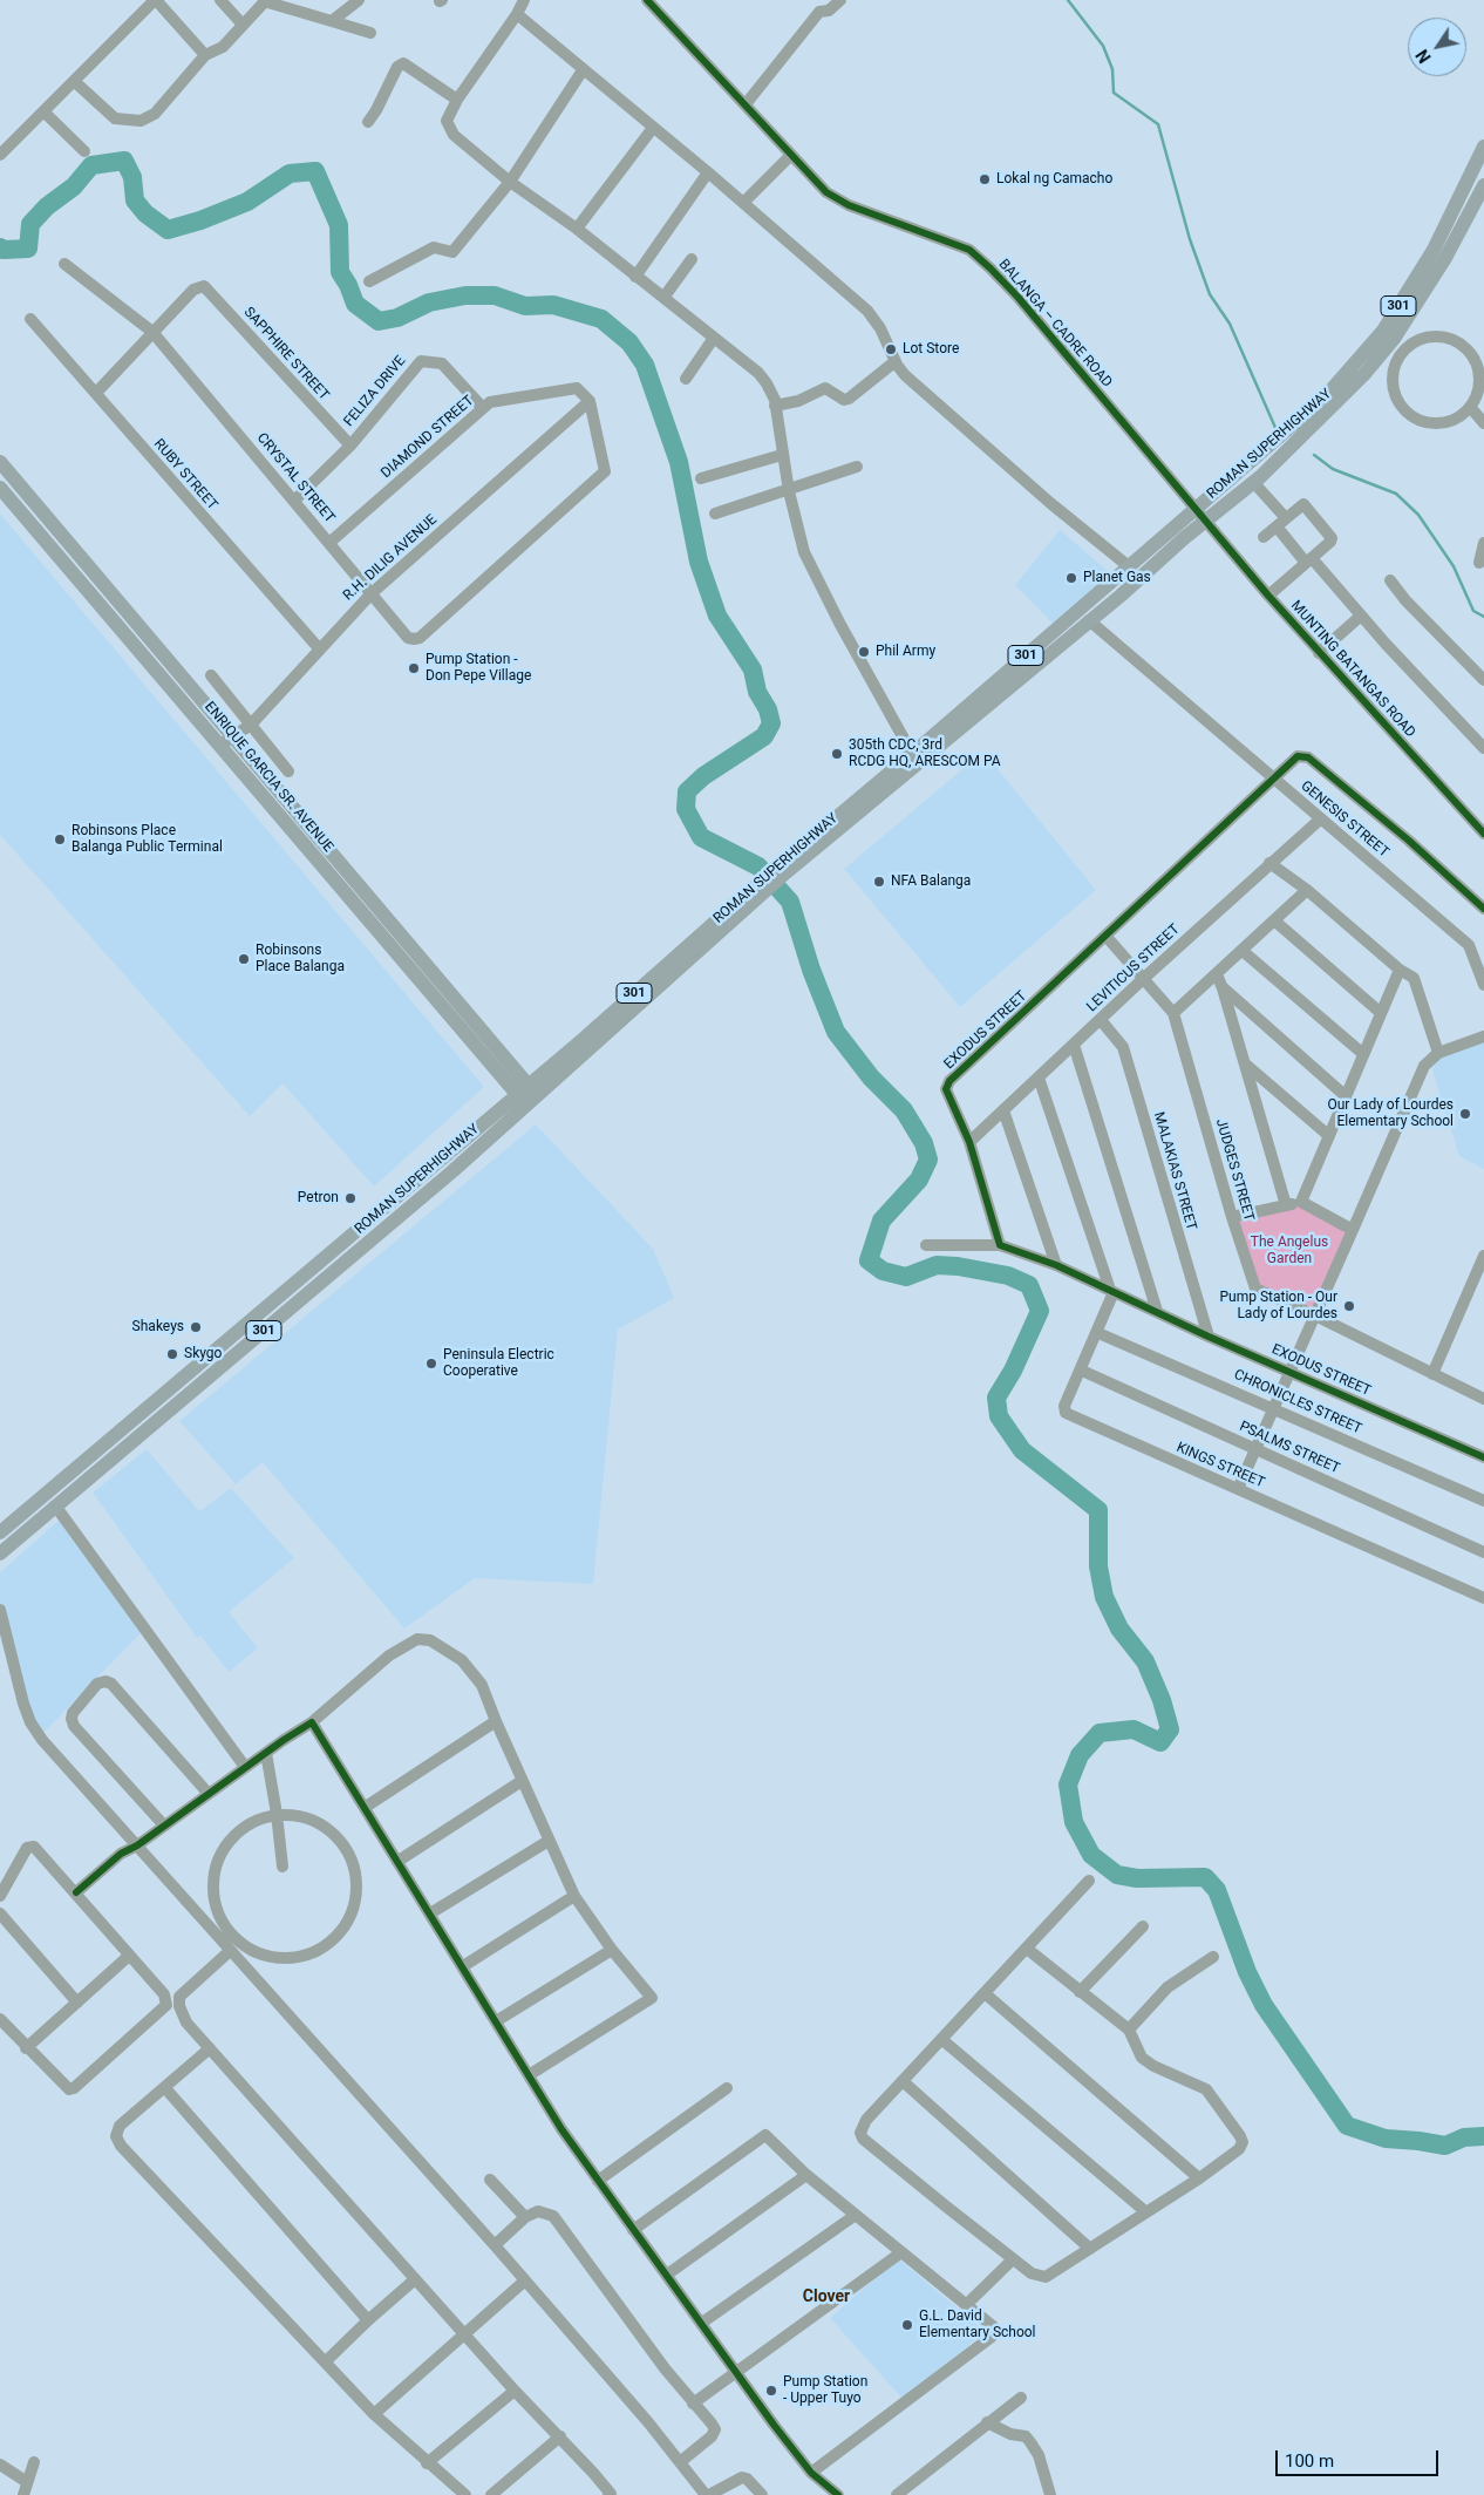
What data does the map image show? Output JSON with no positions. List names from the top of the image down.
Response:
{
  "streets": {
    "main road": ["301", "ROMAN SUPERHIGHWAY", "ENRIQUE GARCIA SR. AVENUE"],
    "street": [
      "BALANGA – CADRE ROAD",
      "SAPPHIRE STREET",
      "FELIZA DRIVE",
      "DIAMOND STREET",
      "RUBY STREET",
      "CRYSTAL STREET",
      "R.H. DILIG AVENUE",
      "MUNTING BATANGAS ROAD",
      "GENESIS STREET",
      "LEVITICUS STREET",
      "EXODUS STREET",
      "JUDGES STREET",
      "MALAKIAS STREET",
      "CHRONICLES STREET",
      "PSALMS STREET",
      "KINGS STREET"
    ]
  },
  "crossings": [
    ["BALANGA – CADRE ROAD", "ROMAN SUPERHIGHWAY"],
    ["BALANGA – CADRE ROAD", "MUNTING BATANGAS ROAD"],
    ["SAPPHIRE STREET", "FELIZA DRIVE"],
    ["SAPPHIRE STREET", "CRYSTAL STREET"],
    ["FELIZA DRIVE", "DIAMOND STREET"],
    ["FELIZA DRIVE", "CRYSTAL STREET"],
    ["DIAMOND STREET", "CRYSTAL STREET"],
    ["DIAMOND STREET", "R.H. DILIG AVENUE"],
    ["ROMAN SUPERHIGHWAY", "MUNTING BATANGAS ROAD"],
    ["ROMAN SUPERHIGHWAY", "ENRIQUE GARCIA SR. AVENUE"],
    ["ROMAN SUPERHIGHWAY", "GENESIS STREET"],
    ["RUBY STREET", "R.H. DILIG AVENUE"],
    ["CRYSTAL STREET", "R.H. DILIG AVENUE"],
    ["R.H. DILIG AVENUE", "ENRIQUE GARCIA SR. AVENUE"],
    ["GENESIS STREET", "LEVITICUS STREET"],
    ["GENESIS STREET", "EXODUS STREET"],
    ["LEVITICUS STREET", "EXODUS STREET"],
    ["LEVITICUS STREET", "JUDGES STREET"],
    ["LEVITICUS STREET", "MALAKIAS STREET"],
    ["EXODUS STREET", "JUDGES STREET"],
    ["EXODUS STREET", "MALAKIAS STREET"],
    ["EXODUS STREET", "KINGS STREET"],
    ["CHRONICLES STREET", "KINGS STREET"],
    ["PSALMS STREET", "KINGS STREET"]
  ],
  "districts": ["Clover"],
  "parks": ["The Angelus Garden"],
  "places": [
    "Lokal ng Camacho",
    "Lot Store",
    "Planet Gas",
    "Phil Army",
    "Pump Station - Don Pepe Village",
    "305th CDC, 3rd RCDG HQ, ARESCOM PA",
    "Robinsons Place Balanga Public Terminal",
    "NFA Balanga",
    "Robinsons Place Balanga",
    "Our Lady of Lourdes Elementary School",
    "Petron",
    "Pump Station - Our Lady of Lourdes",
    "Shakeys",
    "Skygo",
    "Peninsula Electric Cooperative",
    "G.L. David Elementary School",
    "Pump Station - Upper Tuyo"
  ],
  "scale_bar": "100 m",
  "north": "bottom left"
}
